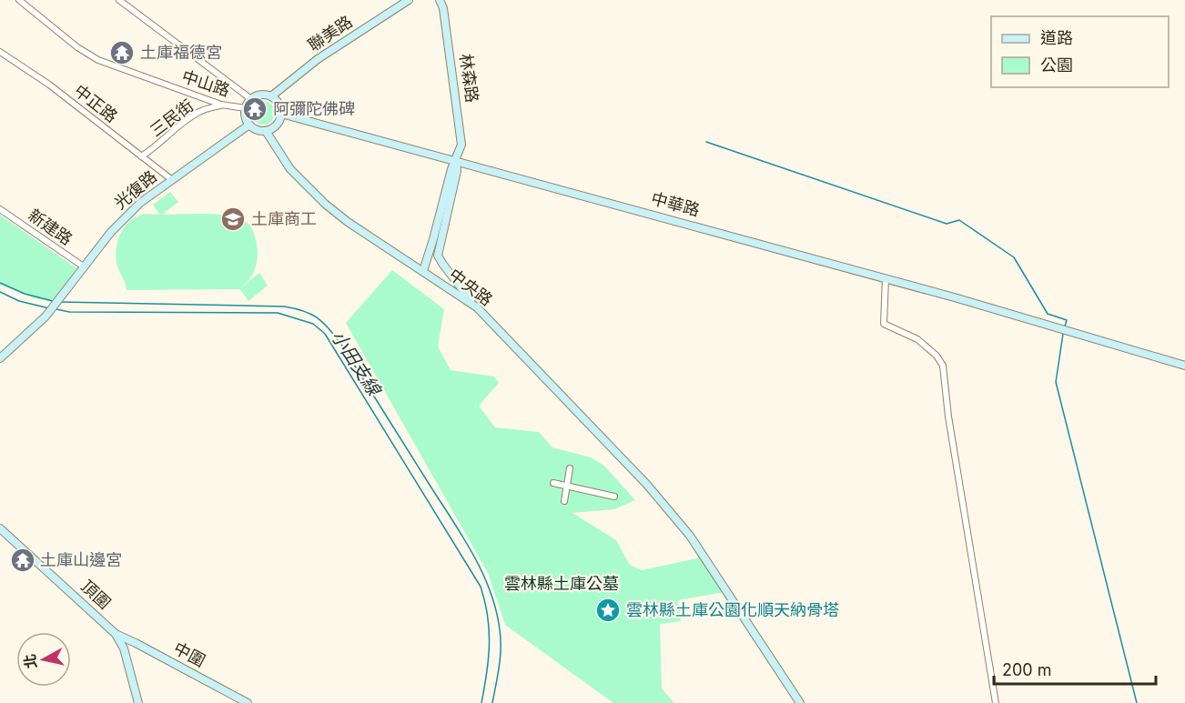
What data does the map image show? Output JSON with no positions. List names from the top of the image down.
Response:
{
  "streets": {
    "main road": [
      "聯美路",
      "林森路",
      "光復路",
      "中華路",
      "中央路",
      "頂圍",
      "中圍"
    ],
    "street": [
      "中山路",
      "中正路",
      "三民街",
      "新建路"
    ]
  },
  "crossings": [
    ["聯美路", "中山路"],
    ["聯美路", "光復路"],
    ["聯美路", "中華路"],
    ["聯美路", "中央路"],
    ["林森路", "中華路"],
    ["林森路", "中央路"],
    ["中山路", "三民街"],
    ["中山路", "光復路"],
    ["中山路", "中華路"],
    ["中山路", "中央路"],
    ["中正路", "三民街"],
    ["中正路", "光復路"],
    ["光復路", "中華路"],
    ["光復路", "新建路"],
    ["光復路", "中央路"],
    ["中華路", "中央路"],
    ["頂圍", "中圍"]
  ],
  "water": ["小田支線"],
  "parks": ["雲林縣土庫公墓"],
  "places": {
    "temple": ["土庫福德宮", "阿彌陀佛碑", "土庫山邊宮"],
    "school or university": ["土庫商工"],
    "place": ["雲林縣土庫公園化順天納骨塔"]
  },
  "legend": ["道路", "公園"],
  "scale_bar": "200 m",
  "north": "left"
}
